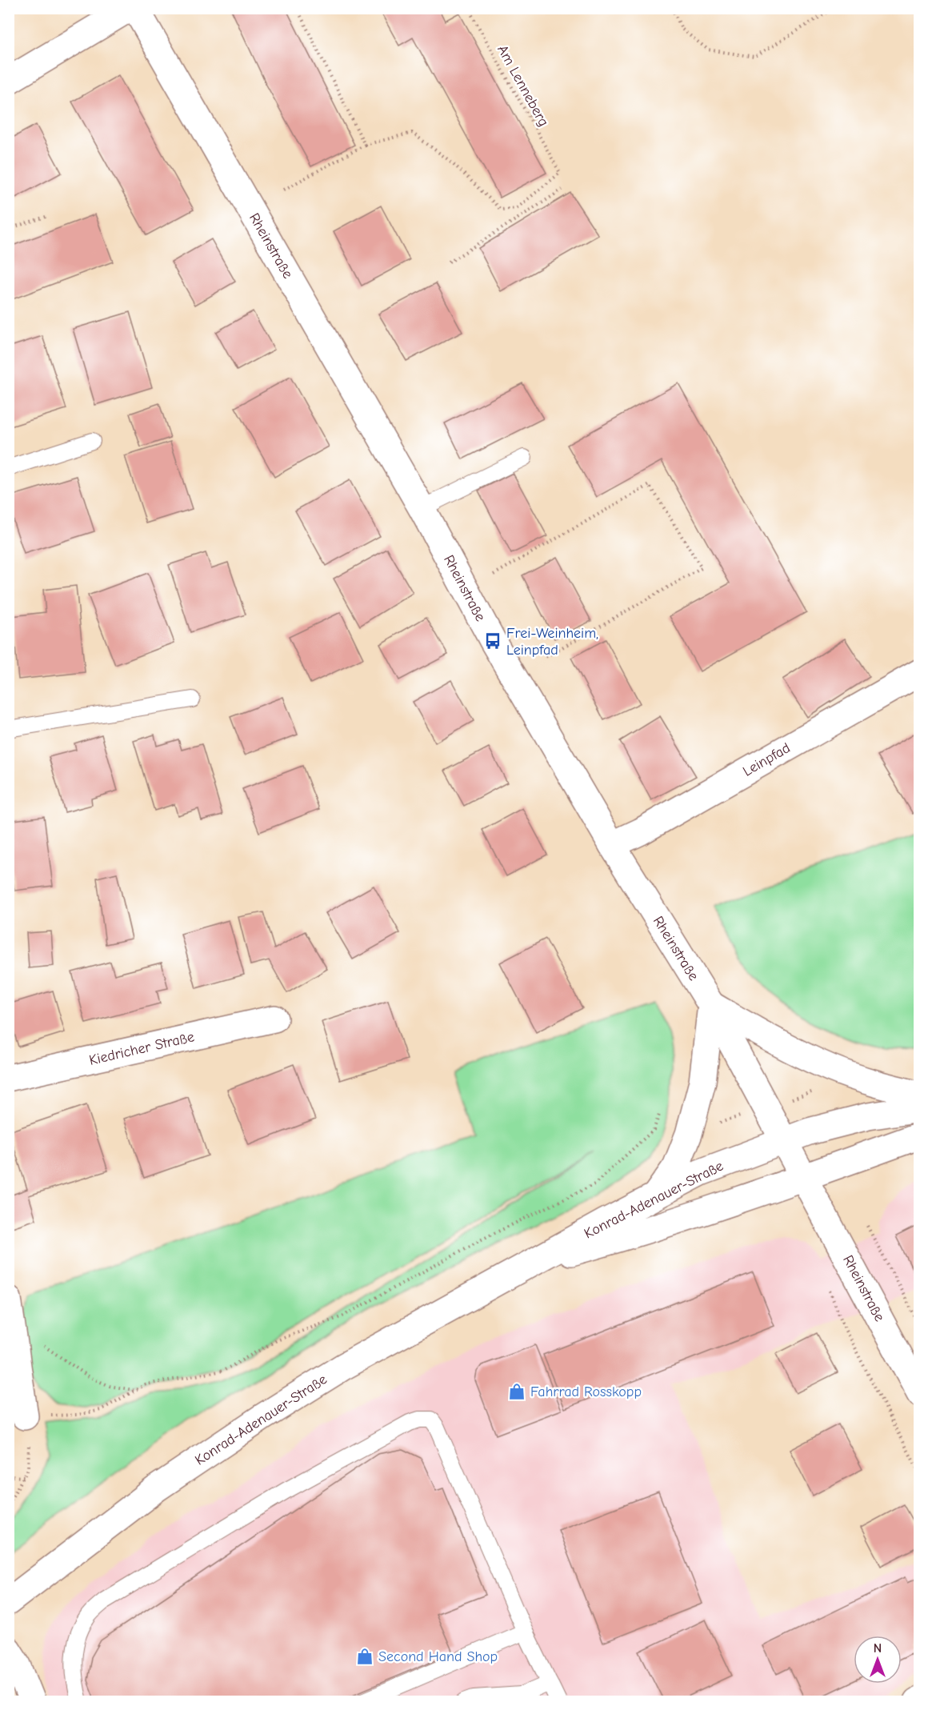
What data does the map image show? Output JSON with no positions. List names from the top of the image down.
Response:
{
  "streets": {
    "street": [
      "Rheinstraße",
      "Leinpfad",
      "Kiedricher Straße",
      "Konrad-Adenauer-Straße"
    ],
    "path": ["Am Lenneberg"]
  },
  "crossings": [
    ["Rheinstraße", "Leinpfad"],
    ["Rheinstraße", "Konrad-Adenauer-Straße"]
  ],
  "places": {
    "bus stop": ["Frei-Weinheim, Leinpfad"],
    "shop": ["Fahrrad Rosskopp", "Second Hand Shop"]
  },
  "north": "top"
}
